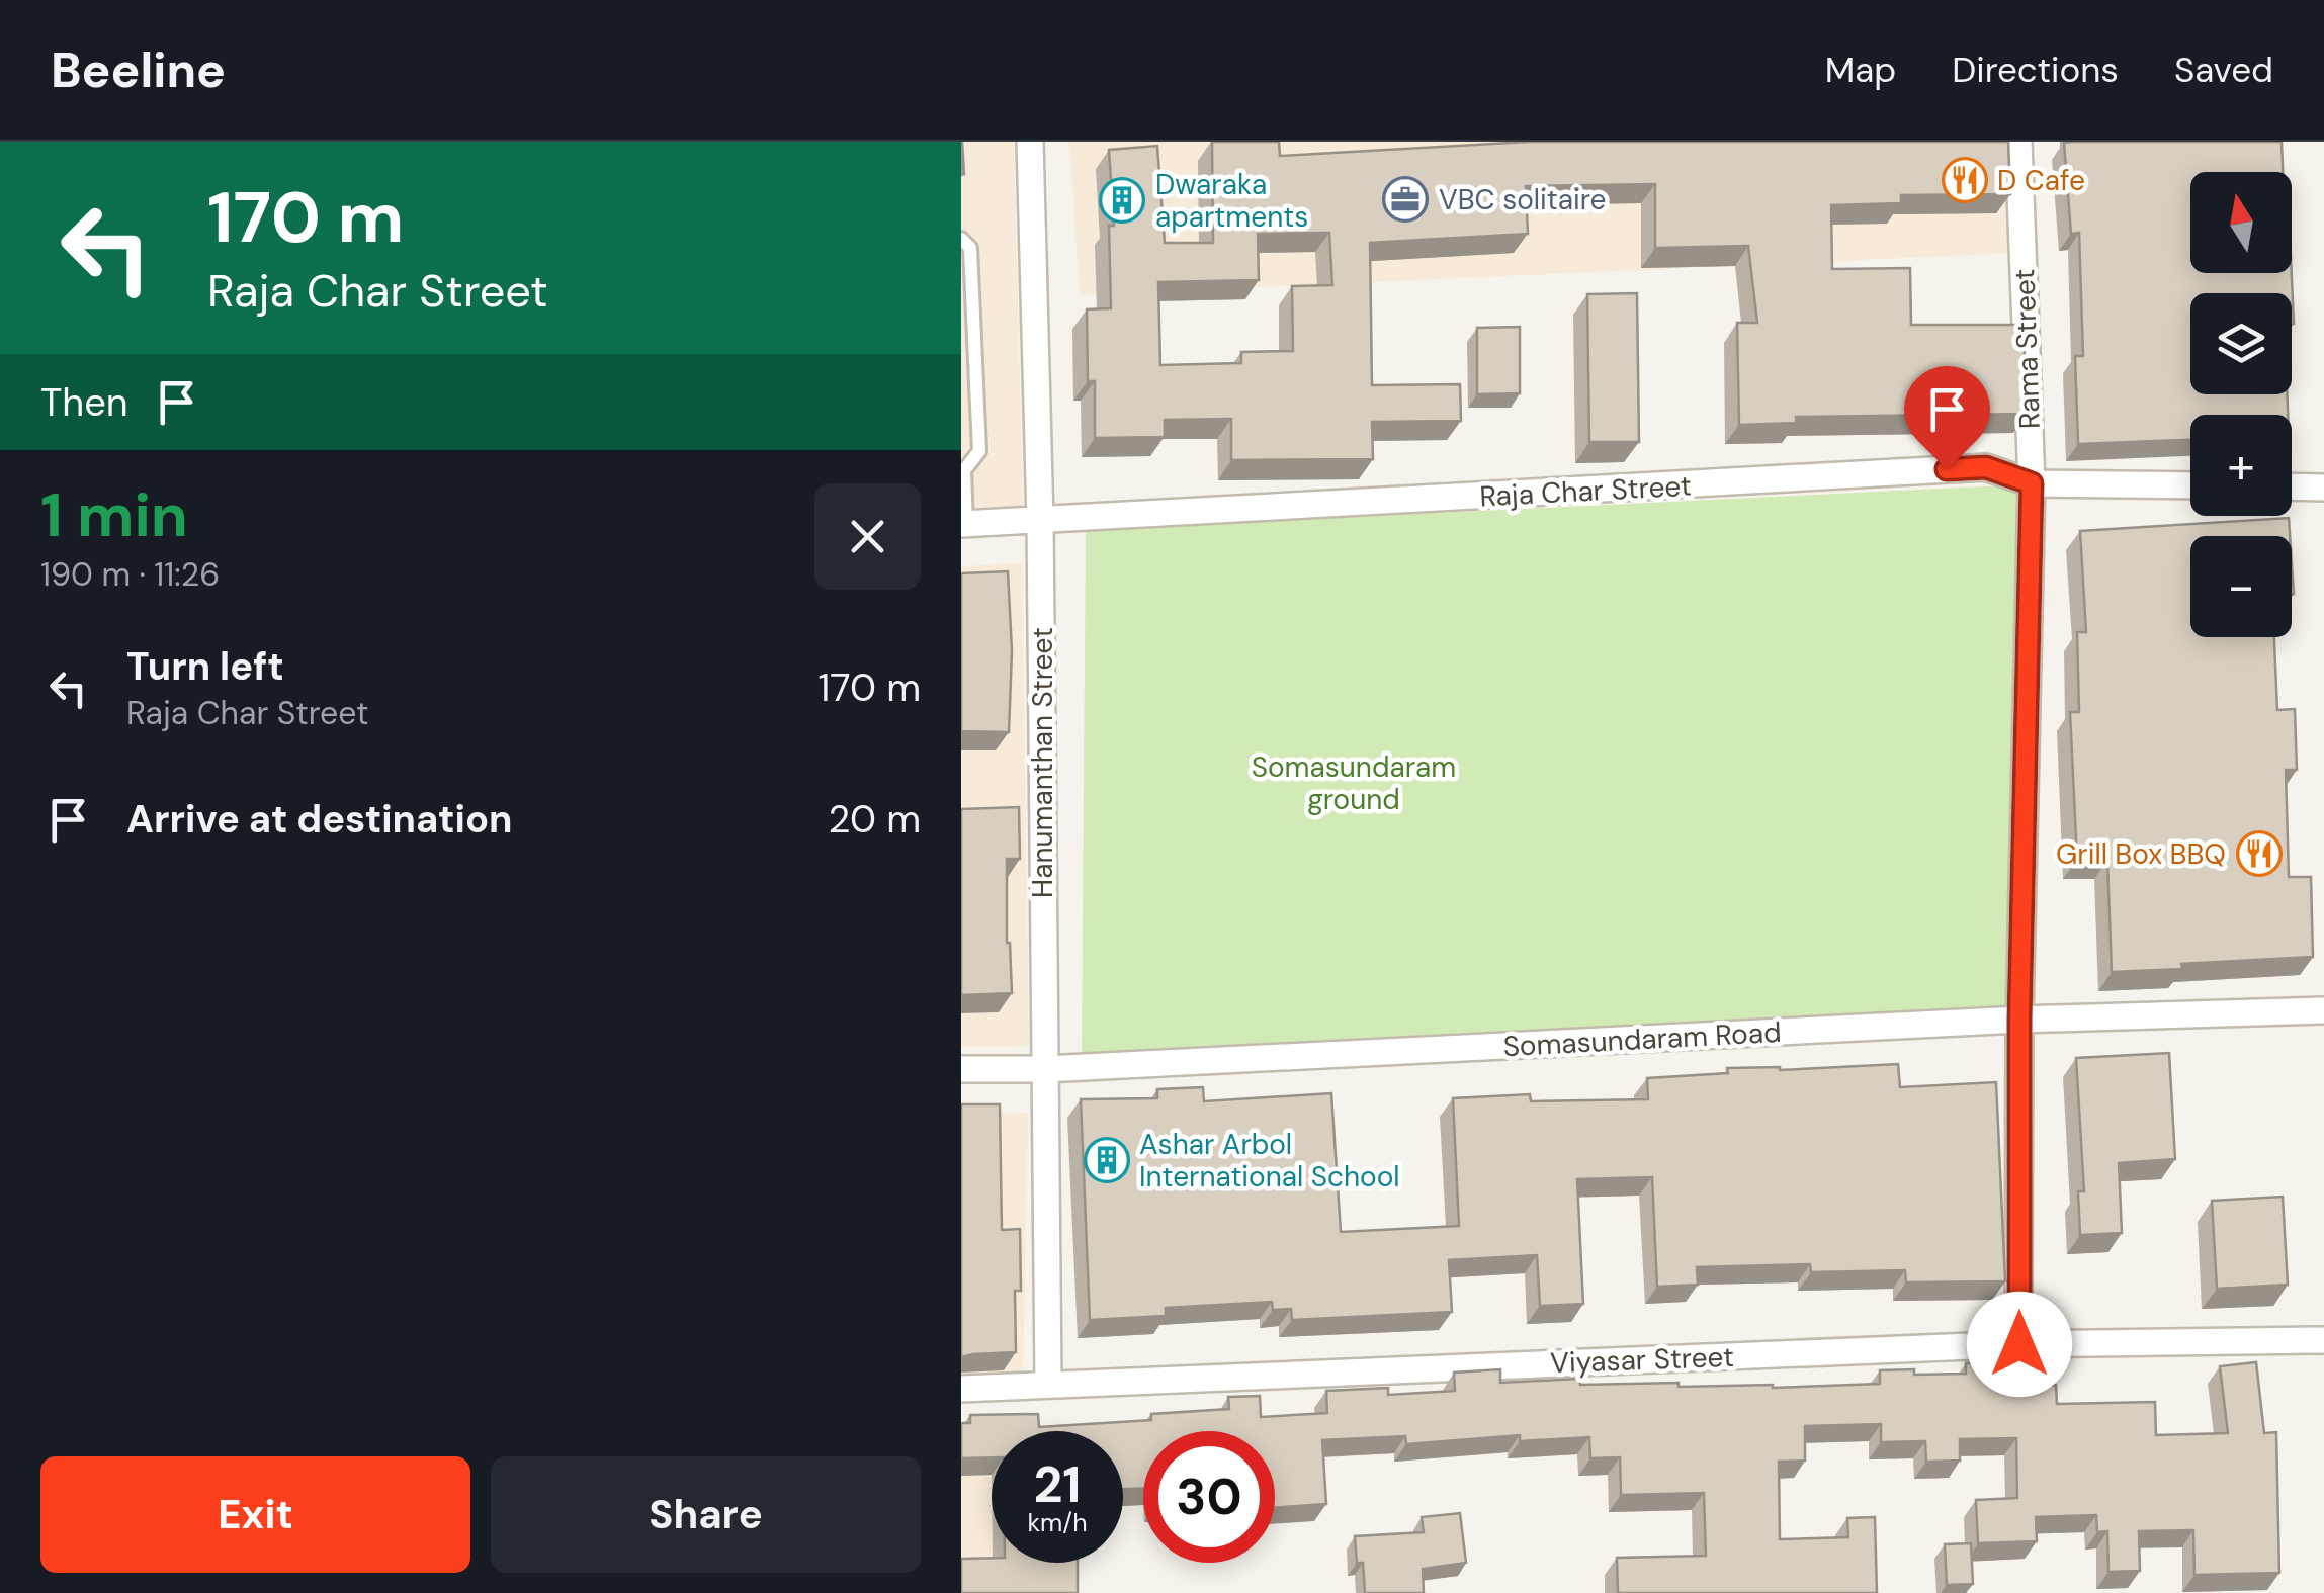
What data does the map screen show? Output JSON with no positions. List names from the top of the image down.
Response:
{
  "streets": {
    "street": [
      "Rama Street",
      "Raja Char Street",
      "Hanumanthan Street",
      "Somasundaram Road",
      "Viyasar Street"
    ]
  },
  "crossings": [
    ["Rama Street", "Raja Char Street"],
    ["Rama Street", "Somasundaram Road"],
    ["Rama Street", "Viyasar Street"],
    ["Raja Char Street", "Hanumanthan Street"],
    ["Hanumanthan Street", "Somasundaram Road"],
    ["Hanumanthan Street", "Viyasar Street"]
  ],
  "parks": ["Somasundaram ground"],
  "places": {
    "restaurant": ["D Cafe", "Grill Box BBQ"],
    "office": ["VBC solitaire"],
    "building": ["Dwaraka apartments", "Ashar Arbol International School"]
  },
  "north": "top",
  "page": {
    "header": "Beeline",
    "nav": ["Map", "Directions", "Saved"],
    "turn": ["170 m", "Raja Char Street"],
    "map_buttons": ["+", "−"],
    "then": "Then",
    "heading": ["1 min", "190 m · 11:26"],
    "list": [
      {
        "name": "Turn left",
        "note": "Raja Char Street",
        "value": "170 m"
      },
      {
        "name": "Arrive at destination",
        "value": "20 m"
      }
    ],
    "speed": "21 km/h",
    "limit": "30",
    "buttons": ["Exit", "Share"]
  }
}
